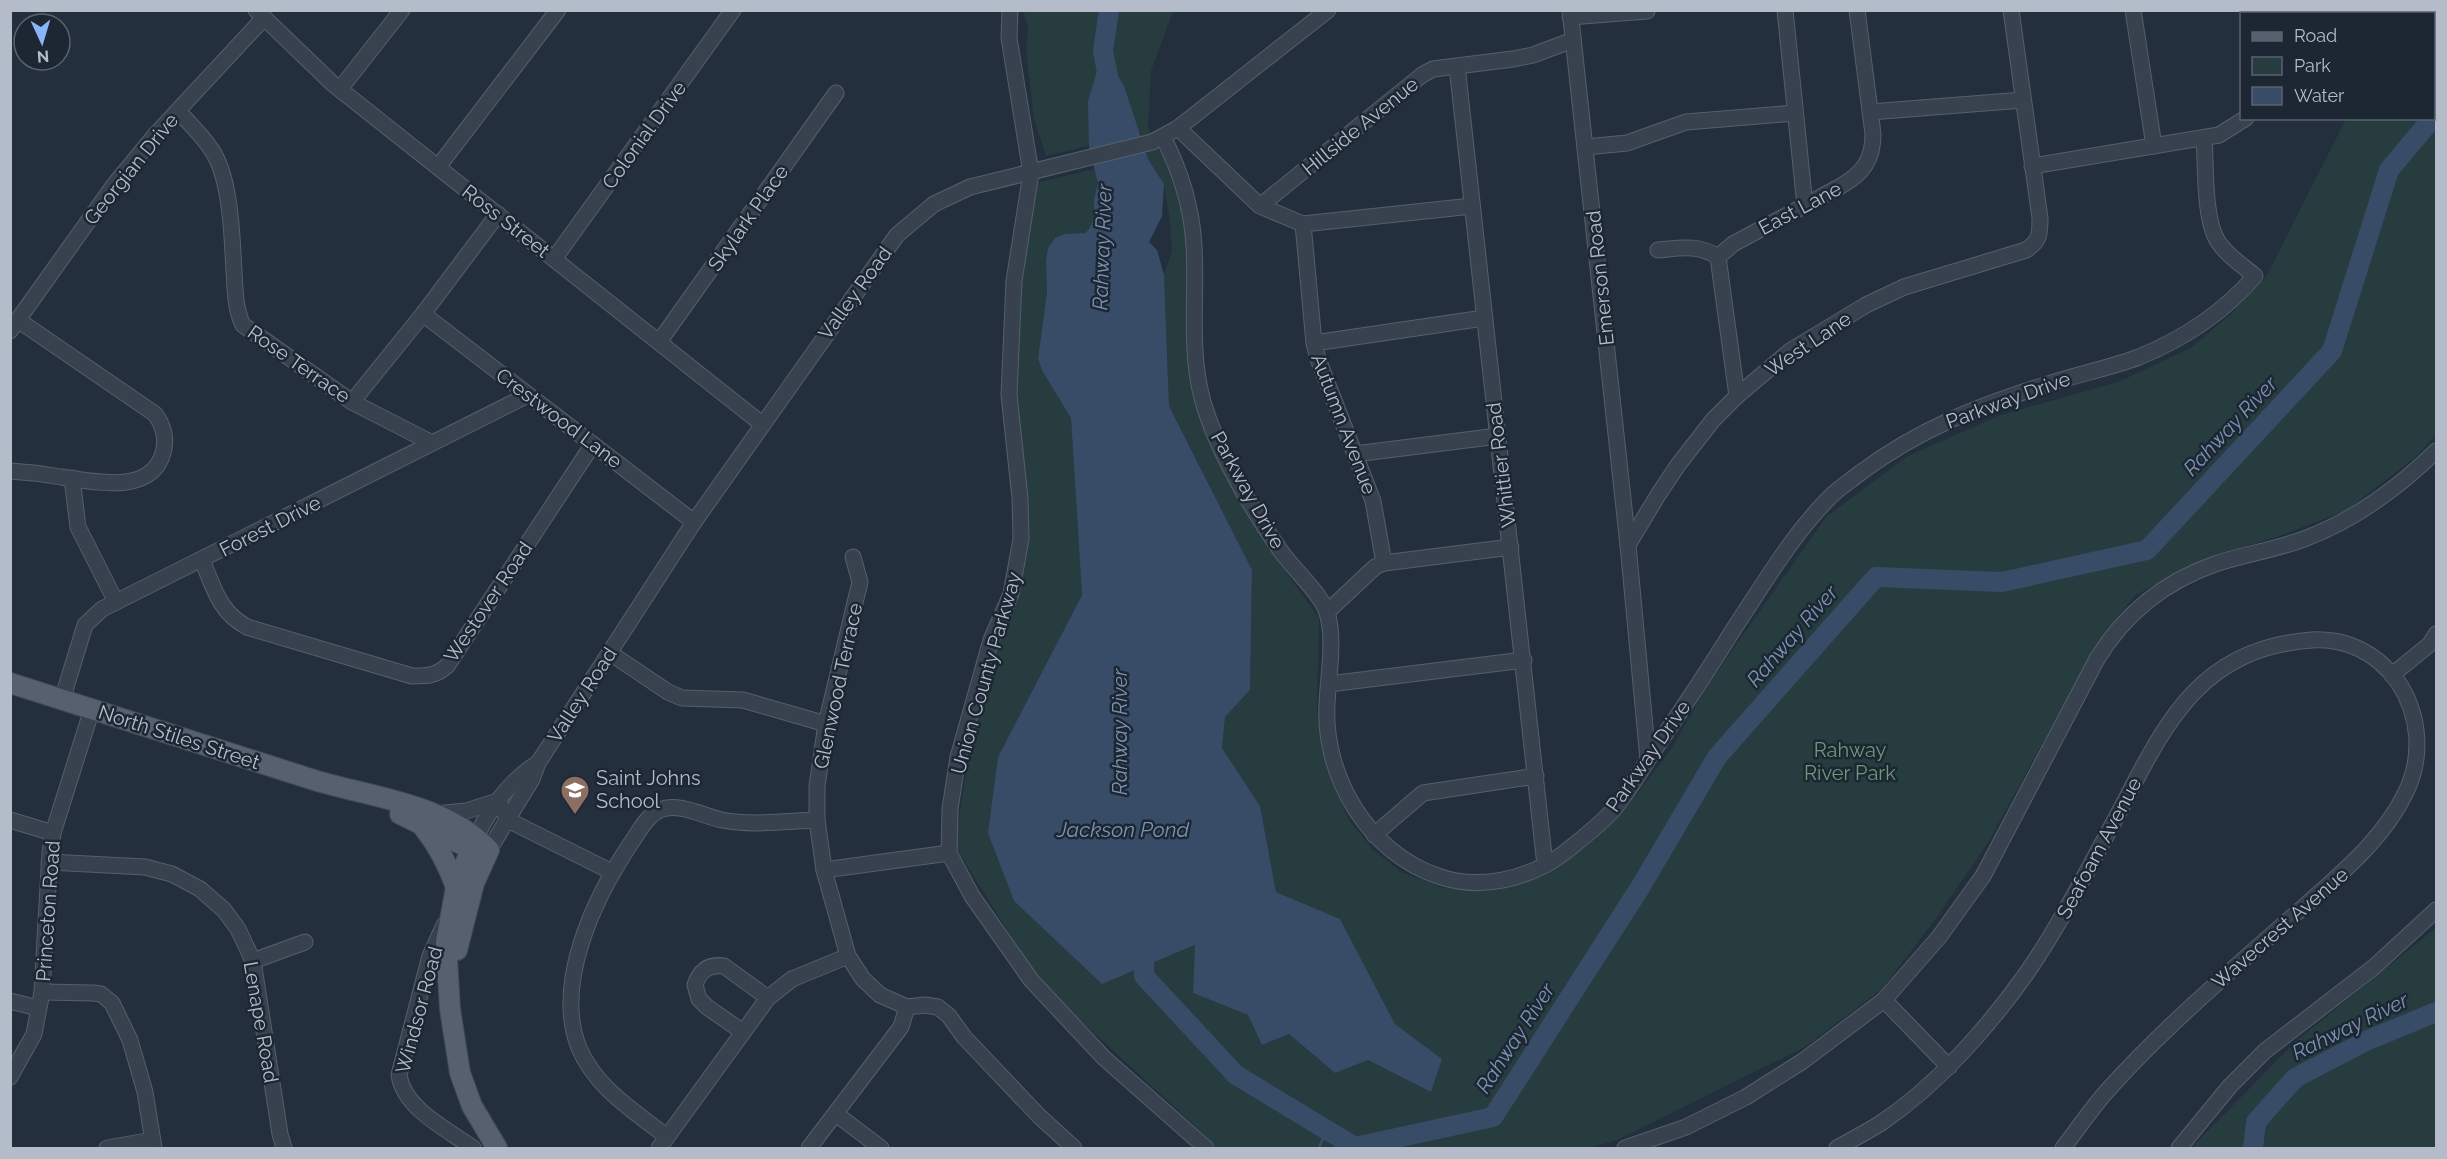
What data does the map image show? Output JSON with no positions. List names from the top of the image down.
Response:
{
  "streets": {
    "main road": ["North Stiles Street"],
    "street": [
      "Hillside Avenue",
      "Colonial Drive",
      "Georgian Drive",
      "East Lane",
      "Skylark Place",
      "Ross Street",
      "Emerson Road",
      "Valley Road",
      "West Lane",
      "Rose Terrace",
      "Parkway Drive",
      "Crestwood Lane",
      "Autumn Avenue",
      "Whittier Road",
      "Forest Drive",
      "Westover Road",
      "Union County Parkway",
      "Glenwood Terrace",
      "Seafoam Avenue",
      "Princeton Road",
      "Wavecrest Avenue",
      "Windsor Road",
      "Lenape Road"
    ]
  },
  "crossings": [
    ["Hillside Avenue", "Emerson Road"],
    ["Hillside Avenue", "Whittier Road"],
    ["Colonial Drive", "Ross Street"],
    ["Georgian Drive", "Ross Street"],
    ["Georgian Drive", "Rose Terrace"],
    ["Skylark Place", "Ross Street"],
    ["Ross Street", "Valley Road"],
    ["Emerson Road", "West Lane"],
    ["Valley Road", "Parkway Drive"],
    ["Valley Road", "Crestwood Lane"],
    ["Valley Road", "Union County Parkway"],
    ["Valley Road", "North Stiles Street"],
    ["Rose Terrace", "Forest Drive"],
    ["Parkway Drive", "Whittier Road"],
    ["Crestwood Lane", "Forest Drive"],
    ["Crestwood Lane", "Westover Road"],
    ["Forest Drive", "Westover Road"],
    ["Forest Drive", "North Stiles Street"],
    ["North Stiles Street", "Princeton Road"],
    ["Seafoam Avenue", "Wavecrest Avenue"],
    ["Princeton Road", "Lenape Road"]
  ],
  "water": ["Rahway River", "Jackson Pond"],
  "parks": ["Rahway River Park"],
  "places": {
    "school or university": ["Saint Johns School"]
  },
  "legend": ["Road", "Park", "Water"],
  "north": "bottom"
}
